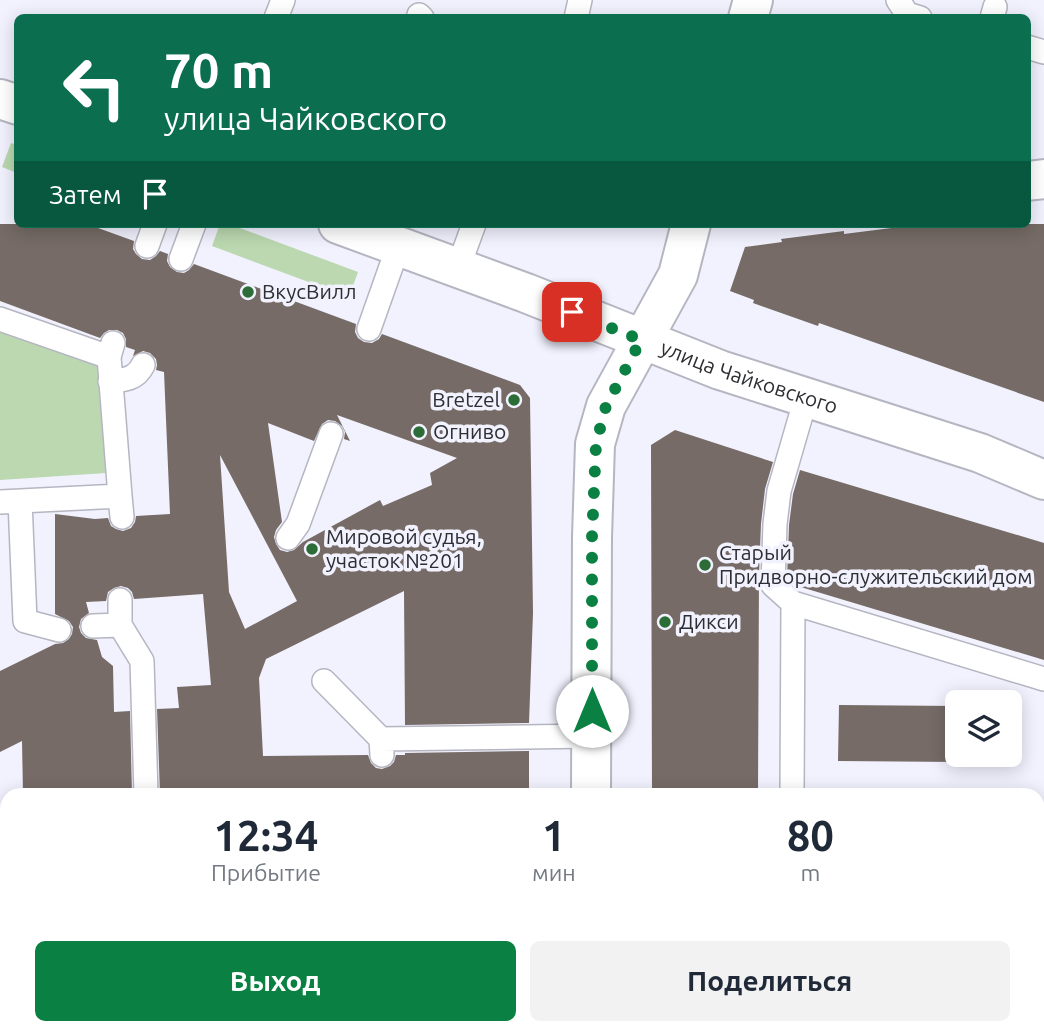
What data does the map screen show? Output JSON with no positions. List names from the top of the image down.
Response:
{
  "streets": {
    "street": ["улица Чайковского"]
  },
  "places": [
    "ВкусВилл",
    "Bretzel",
    "Огниво",
    "Мировой судья, участок №201",
    "Старый Придворно-служительский дом",
    "Дикси"
  ],
  "page": {
    "turn": ["70 m", "улица Чайковского"],
    "then": "Затем",
    "eta": [
      "12:34",
      "Прибытие",
      "1",
      "мин",
      "80",
      "m"
    ],
    "buttons": ["Выход", "Поделиться"]
  }
}
